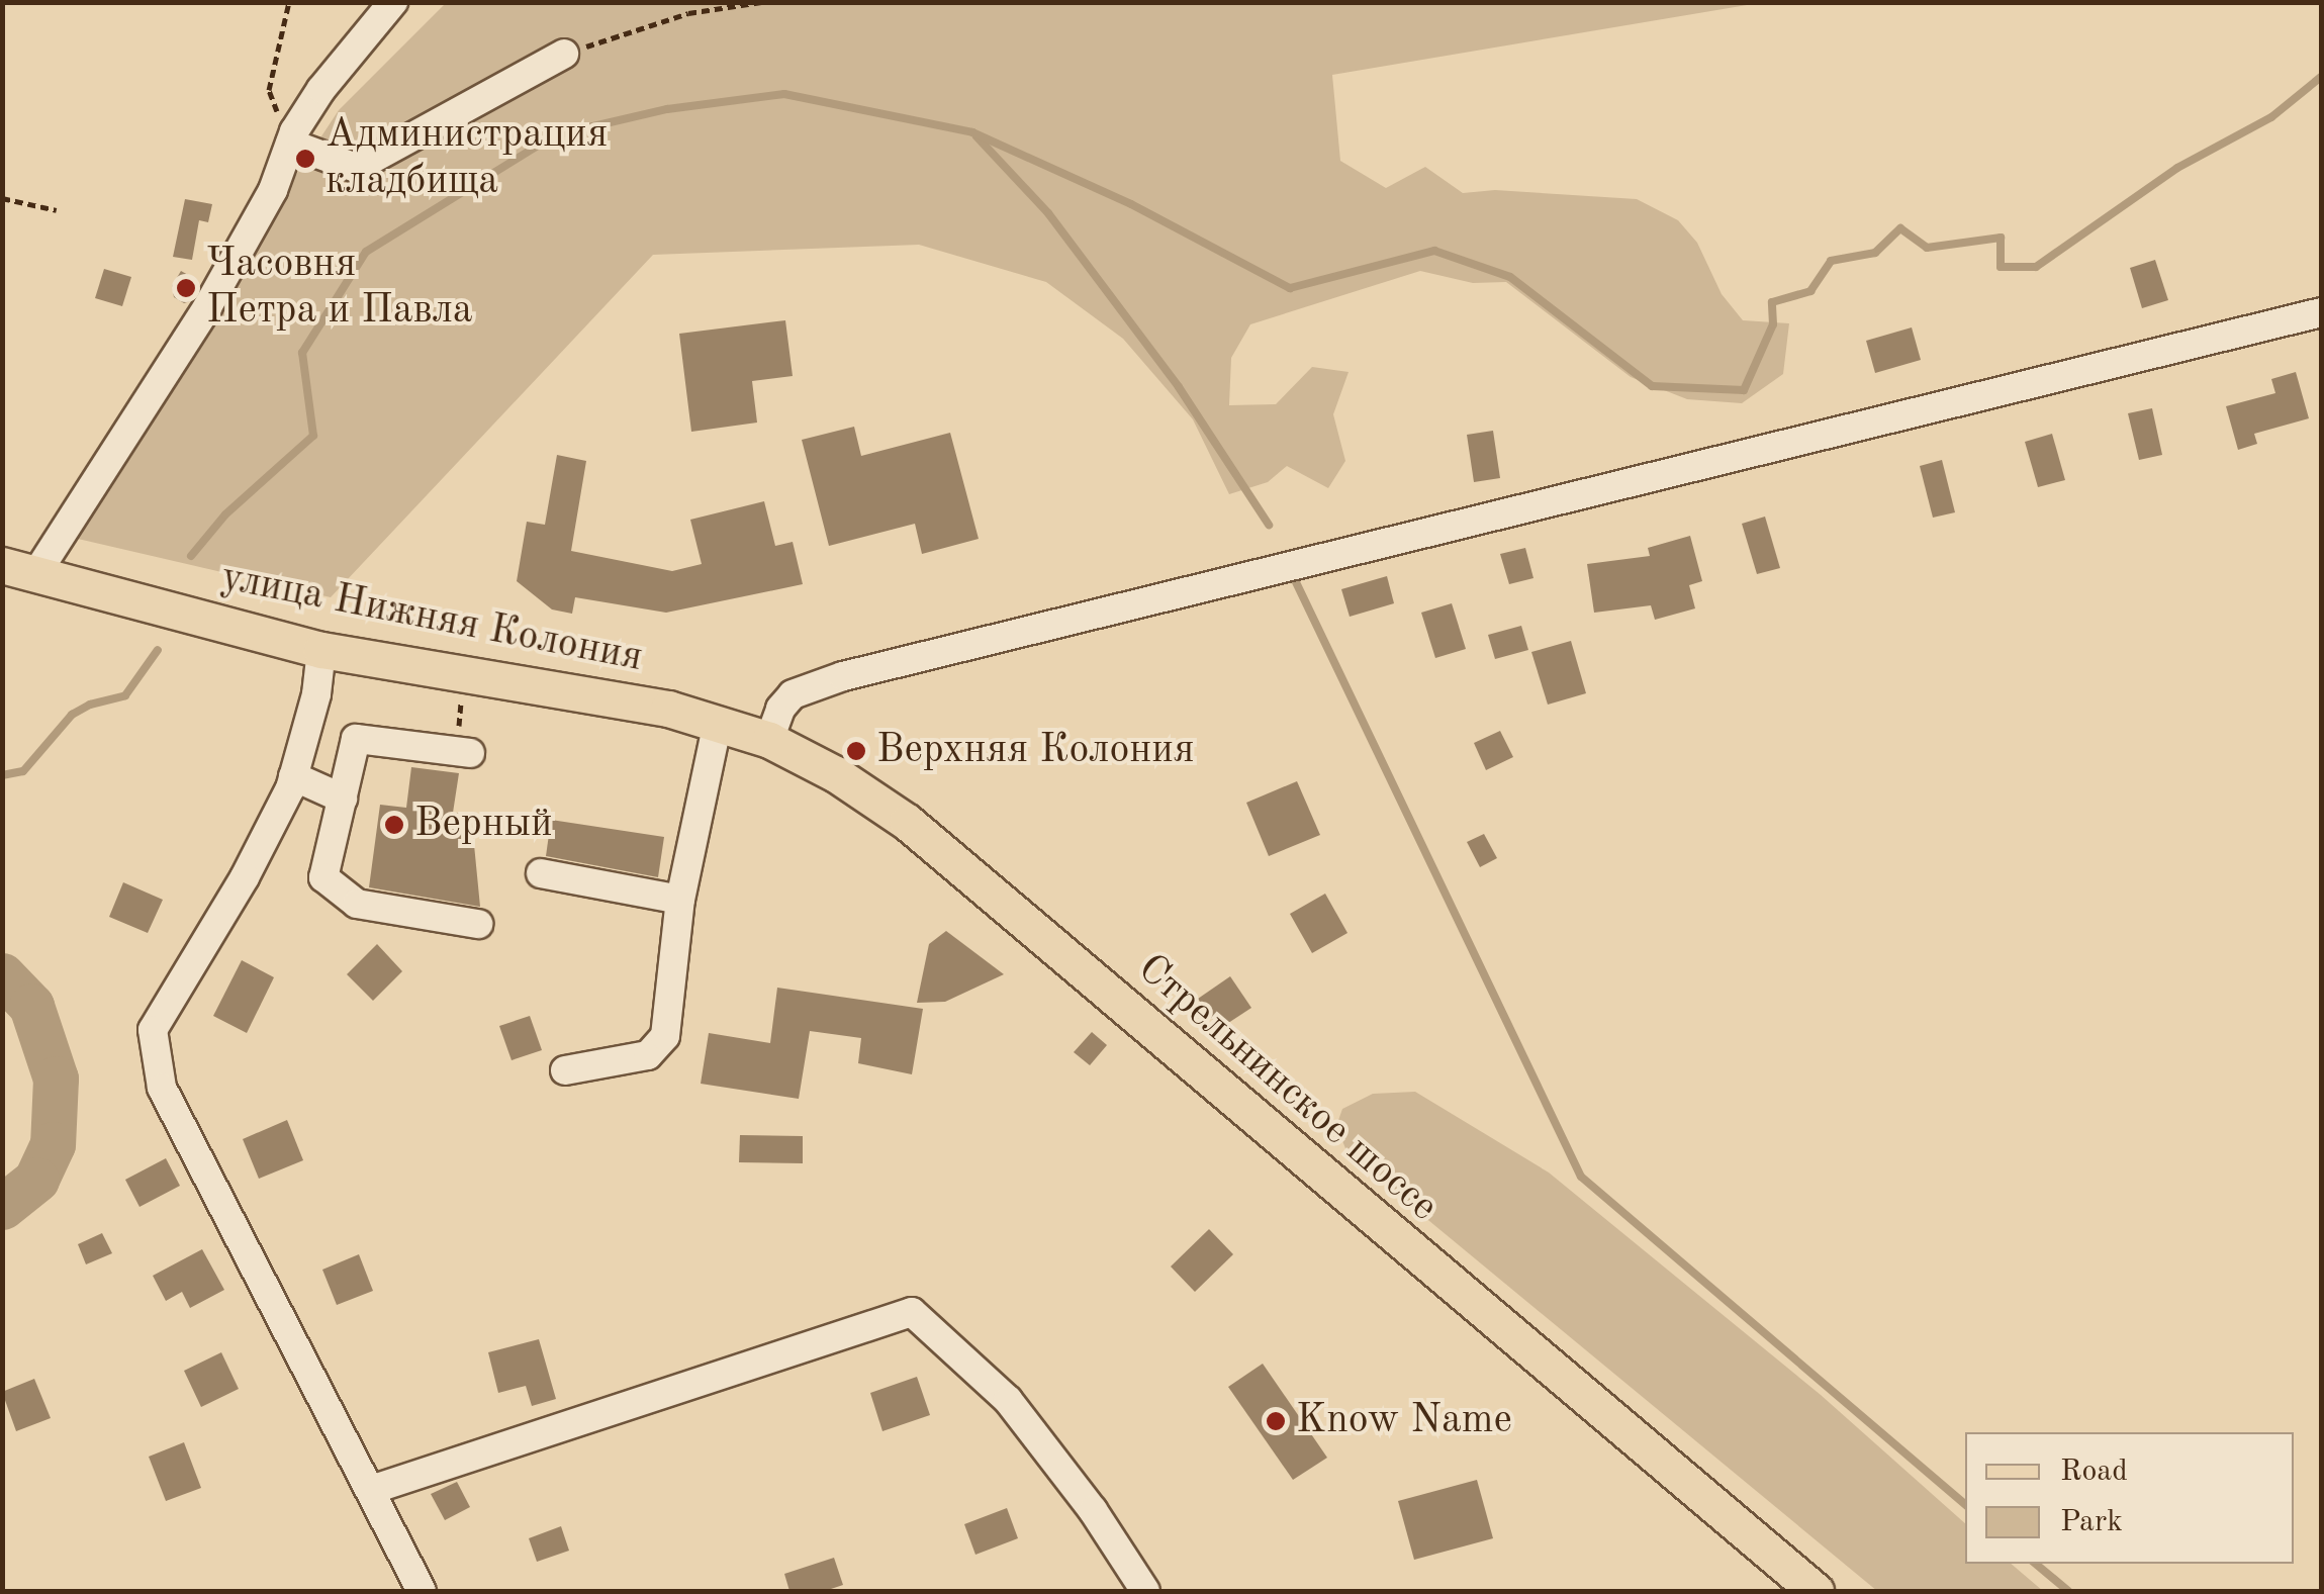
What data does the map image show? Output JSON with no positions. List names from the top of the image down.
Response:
{
  "streets": {
    "main road": ["улица Нижняя Колония", "Стрельнинское шоссе"]
  },
  "crossings": [
    ["улица Нижняя Колония", "Стрельнинское шоссе"]
  ],
  "places": [
    "Администрация кладбища",
    "Часовня Петра и Павла",
    "Верхняя Колония",
    "Верный",
    "Know Name"
  ],
  "legend": ["Road", "Park"]
}
